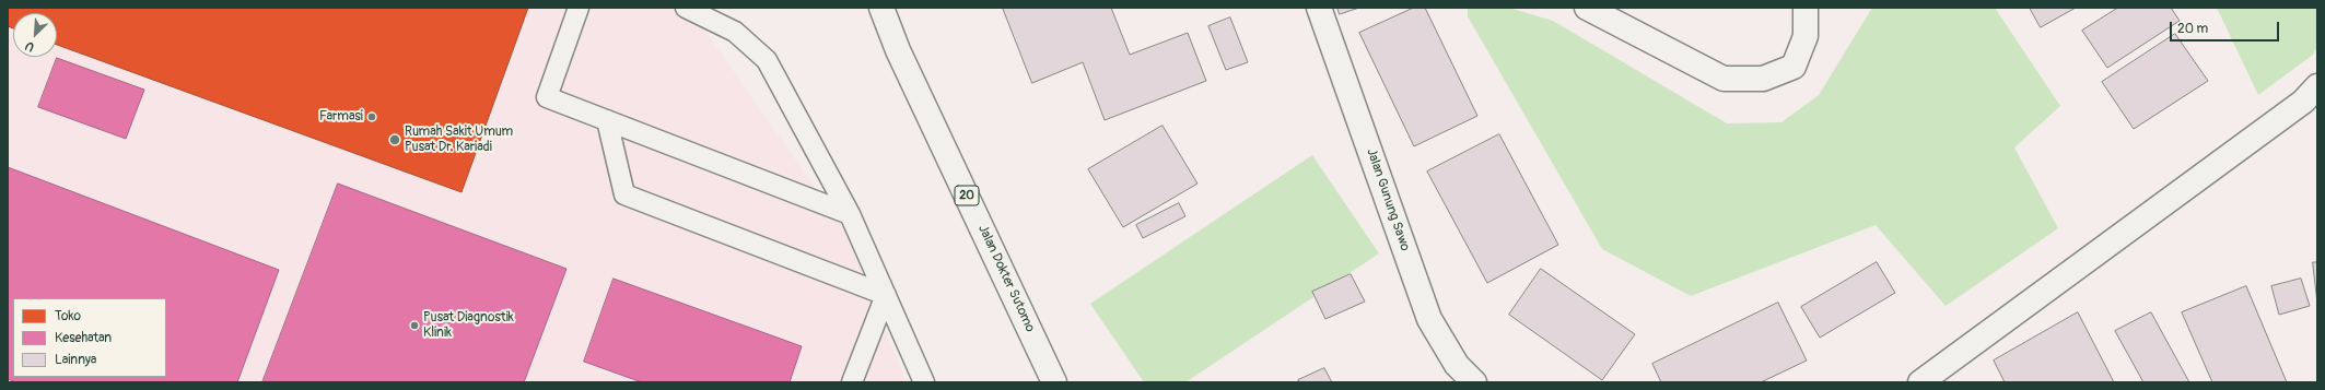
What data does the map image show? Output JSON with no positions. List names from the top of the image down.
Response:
{
  "streets": {
    "main road": ["20", "Jalan Gunung Sawo", "Jalan Dokter Sutomo"]
  },
  "places": ["Farmasi", "Rumah Sakit Umum Pusat Dr. Kariadi", "Pusat Diagnostik Klinik"],
  "legend": ["Toko", "Kesehatan", "Lainnya"],
  "scale_bar": "20 m",
  "north": "bottom left"
}
